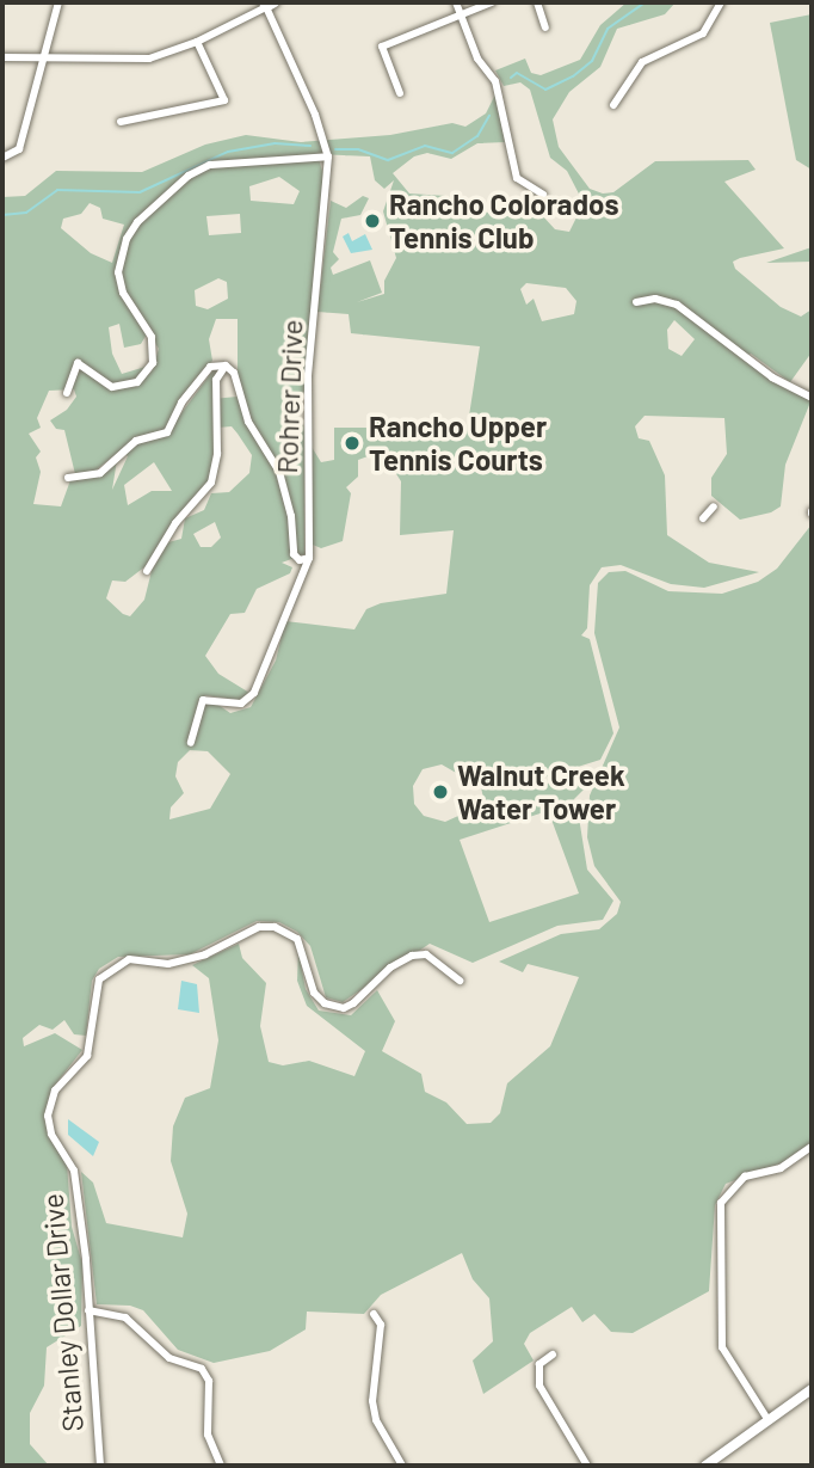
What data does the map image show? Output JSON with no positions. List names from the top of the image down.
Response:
{
  "streets": {
    "street": ["Rohrer Drive", "Stanley Dollar Drive"]
  },
  "places": ["Rancho Colorados Tennis Club", "Rancho Upper Tennis Courts", "Walnut Creek Water Tower"]
}
